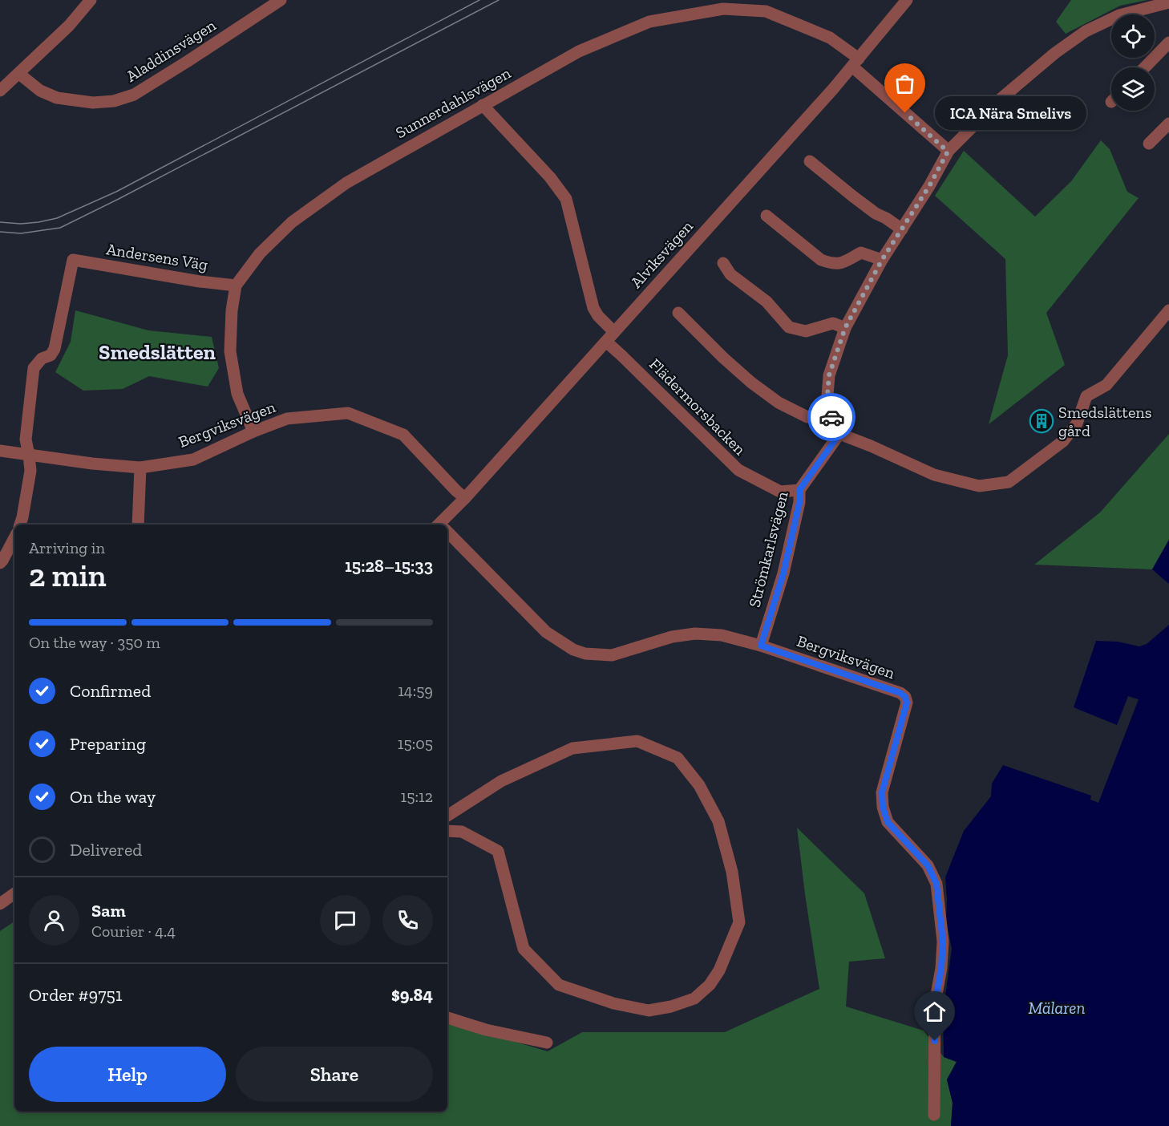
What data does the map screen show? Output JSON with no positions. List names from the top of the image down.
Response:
{
  "streets": {
    "street": [
      "Aladdinsvägen",
      "Sunnerdahlsvägen",
      "Alviksvägen",
      "Andersens Väg",
      "Flädermorsbacken",
      "Bergviksvägen",
      "Strömkarlsvägen"
    ]
  },
  "crossings": [
    ["Sunnerdahlsvägen", "Alviksvägen"],
    ["Sunnerdahlsvägen", "Andersens Väg"],
    ["Sunnerdahlsvägen", "Flädermorsbacken"],
    ["Sunnerdahlsvägen", "Bergviksvägen"],
    ["Alviksvägen", "Flädermorsbacken"],
    ["Alviksvägen", "Bergviksvägen"],
    ["Andersens Väg", "Bergviksvägen"],
    ["Flädermorsbacken", "Strömkarlsvägen"],
    ["Bergviksvägen", "Strömkarlsvägen"]
  ],
  "districts": ["Smedslätten"],
  "water": ["Mälaren"],
  "places": {
    "other": ["ICA Nära Smelivs"],
    "building": ["Smedslättens gård"]
  },
  "page": {
    "bubble": "ICA Nära Smelivs",
    "heading": ["2 min", "Arriving in", "15:28–15:33"],
    "panel": [
      "Sam",
      "Courier · 4.4",
      "Order #9751",
      "$9.84"
    ],
    "bar": "On the way · 350 m",
    "list": [
      ["Confirmed", "14:59"],
      ["Preparing", "15:05"],
      ["On the way", "15:12"],
      "Delivered"
    ],
    "buttons": ["Help", "Share"]
  }
}
